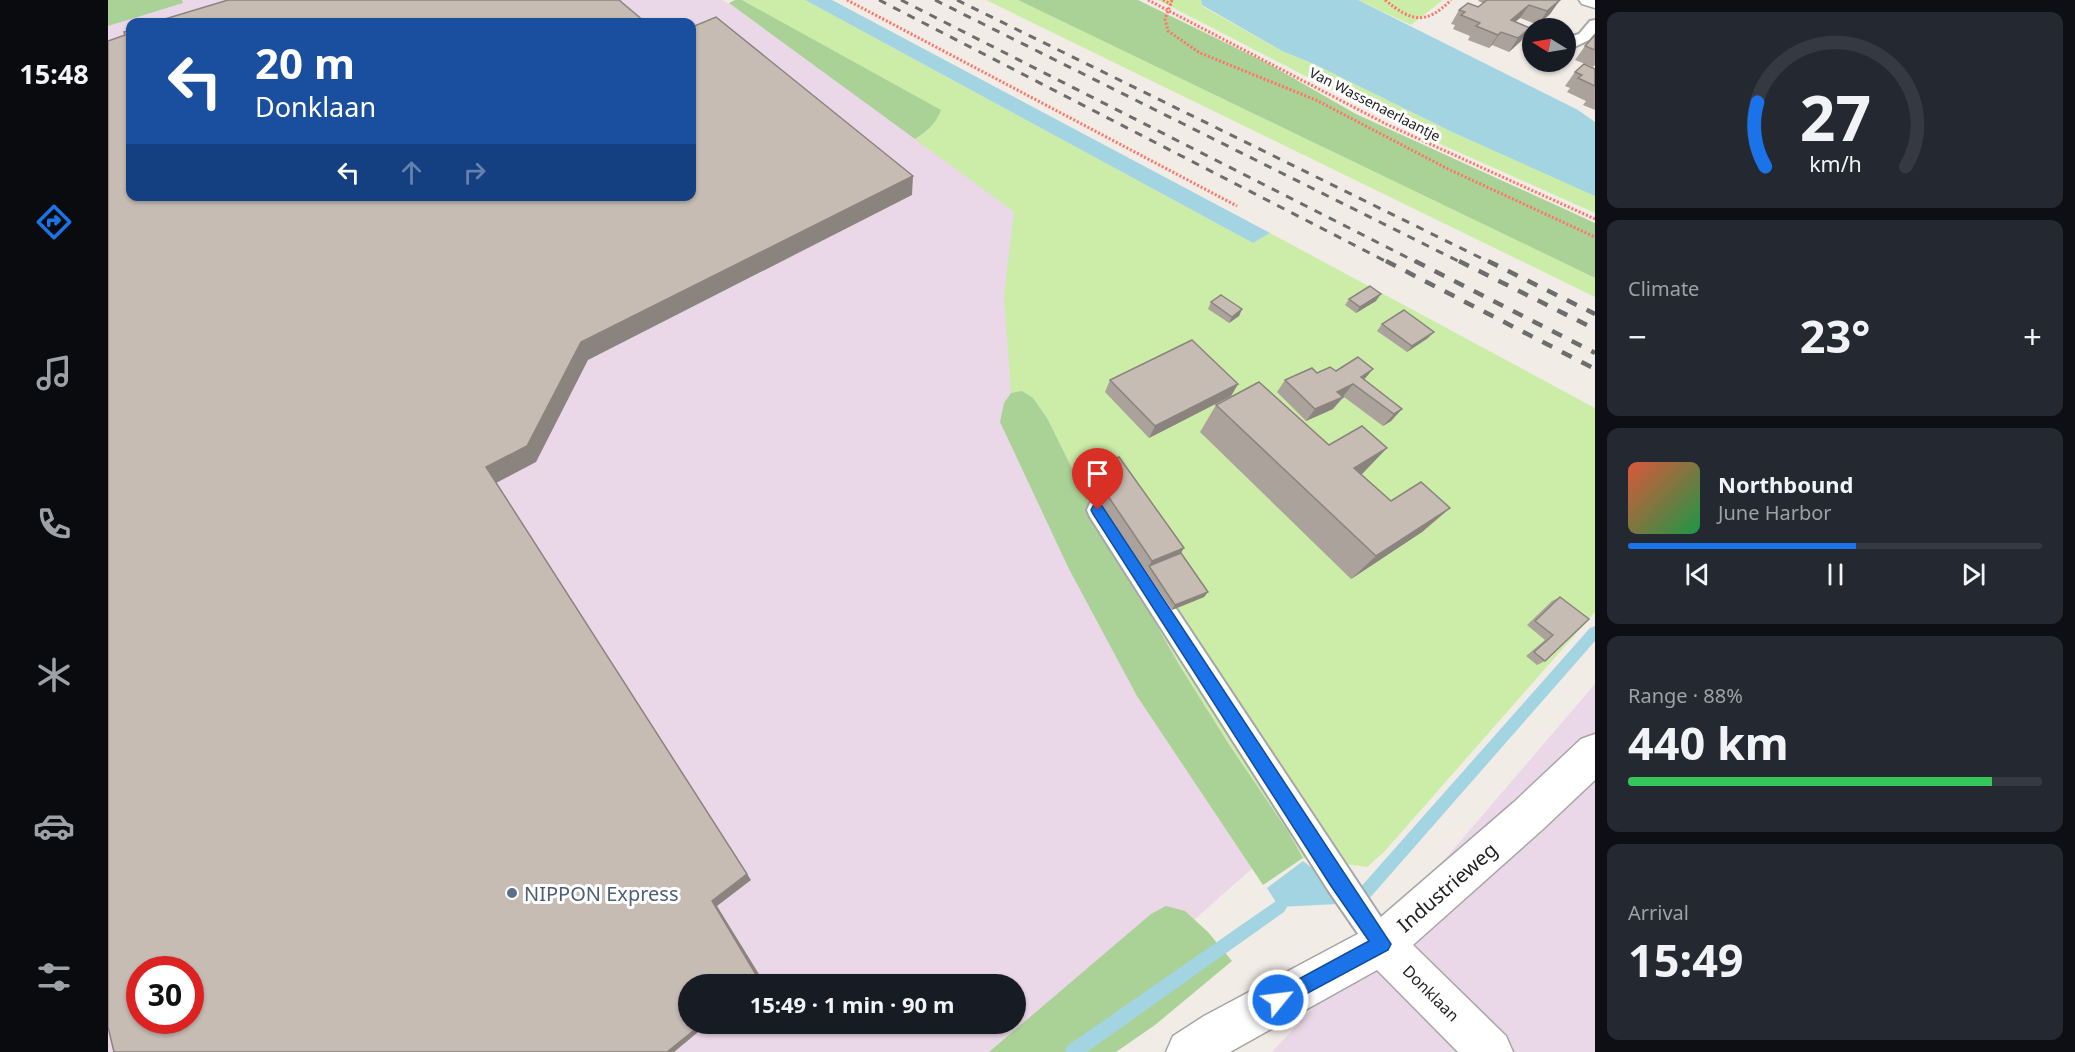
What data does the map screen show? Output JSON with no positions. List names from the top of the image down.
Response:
{
  "streets": {
    "street": ["Industrieweg", "Donklaan"],
    "path": ["Van Wassenaerlaantje"]
  },
  "crossings": [
    ["Industrieweg", "Donklaan"]
  ],
  "places": ["NIPPON Express"],
  "north": "left",
  "page": {
    "tabs": "15:48",
    "turn": ["20 m", "Donklaan"],
    "tile": [
      "Climate",
      ["Range · 88%", "440 km"],
      ["Arrival", "15:49"]
    ],
    "heat": ["−", "23°", "+"],
    "song": ["Northbound", "June Harbor"],
    "limit": "30",
    "trip": "15:49 · 1 min · 90 m",
    "gauge": ["27", "km/h"]
  }
}
